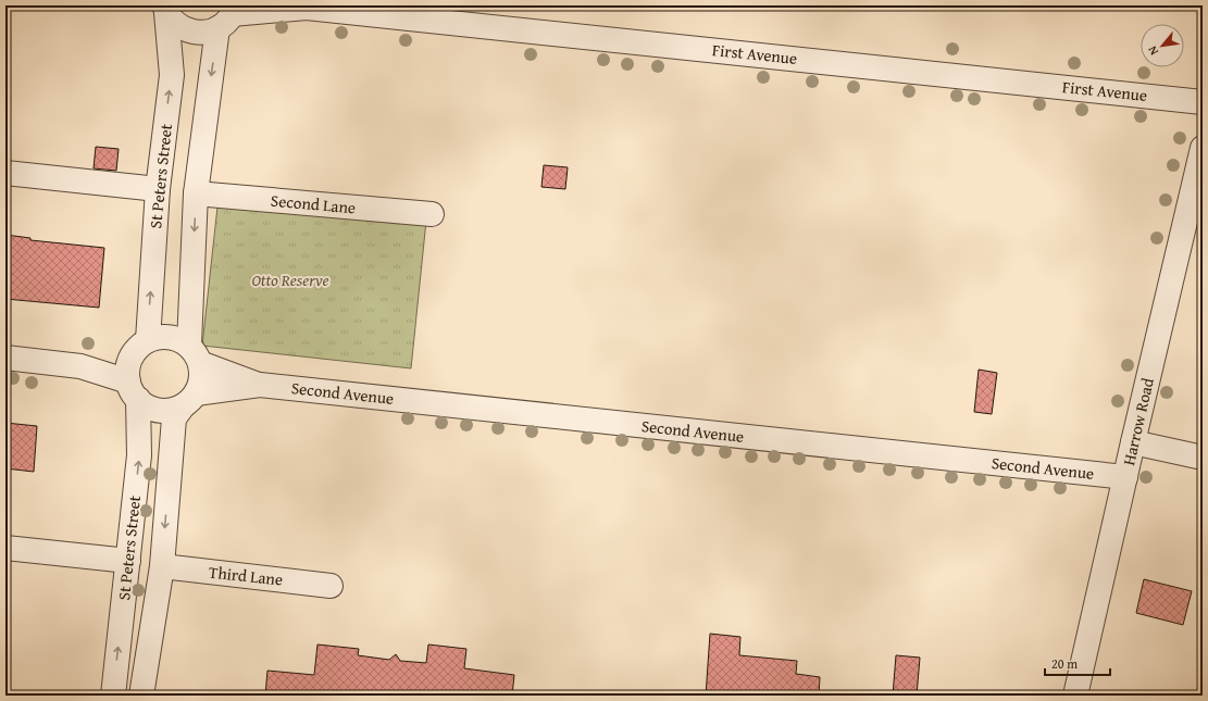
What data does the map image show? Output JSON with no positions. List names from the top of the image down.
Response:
{
  "streets": {
    "street": [
      "First Avenue",
      "St Peters Street",
      "Second Lane",
      "Second Avenue",
      "Harrow Road",
      "Third Lane"
    ]
  },
  "crossings": [
    ["First Avenue", "St Peters Street"],
    ["St Peters Street", "Second Avenue"],
    ["St Peters Street", "Third Lane"],
    ["Second Avenue", "Harrow Road"]
  ],
  "parks": ["Otto Reserve"],
  "scale_bar": "20 m",
  "north": "bottom left"
}
